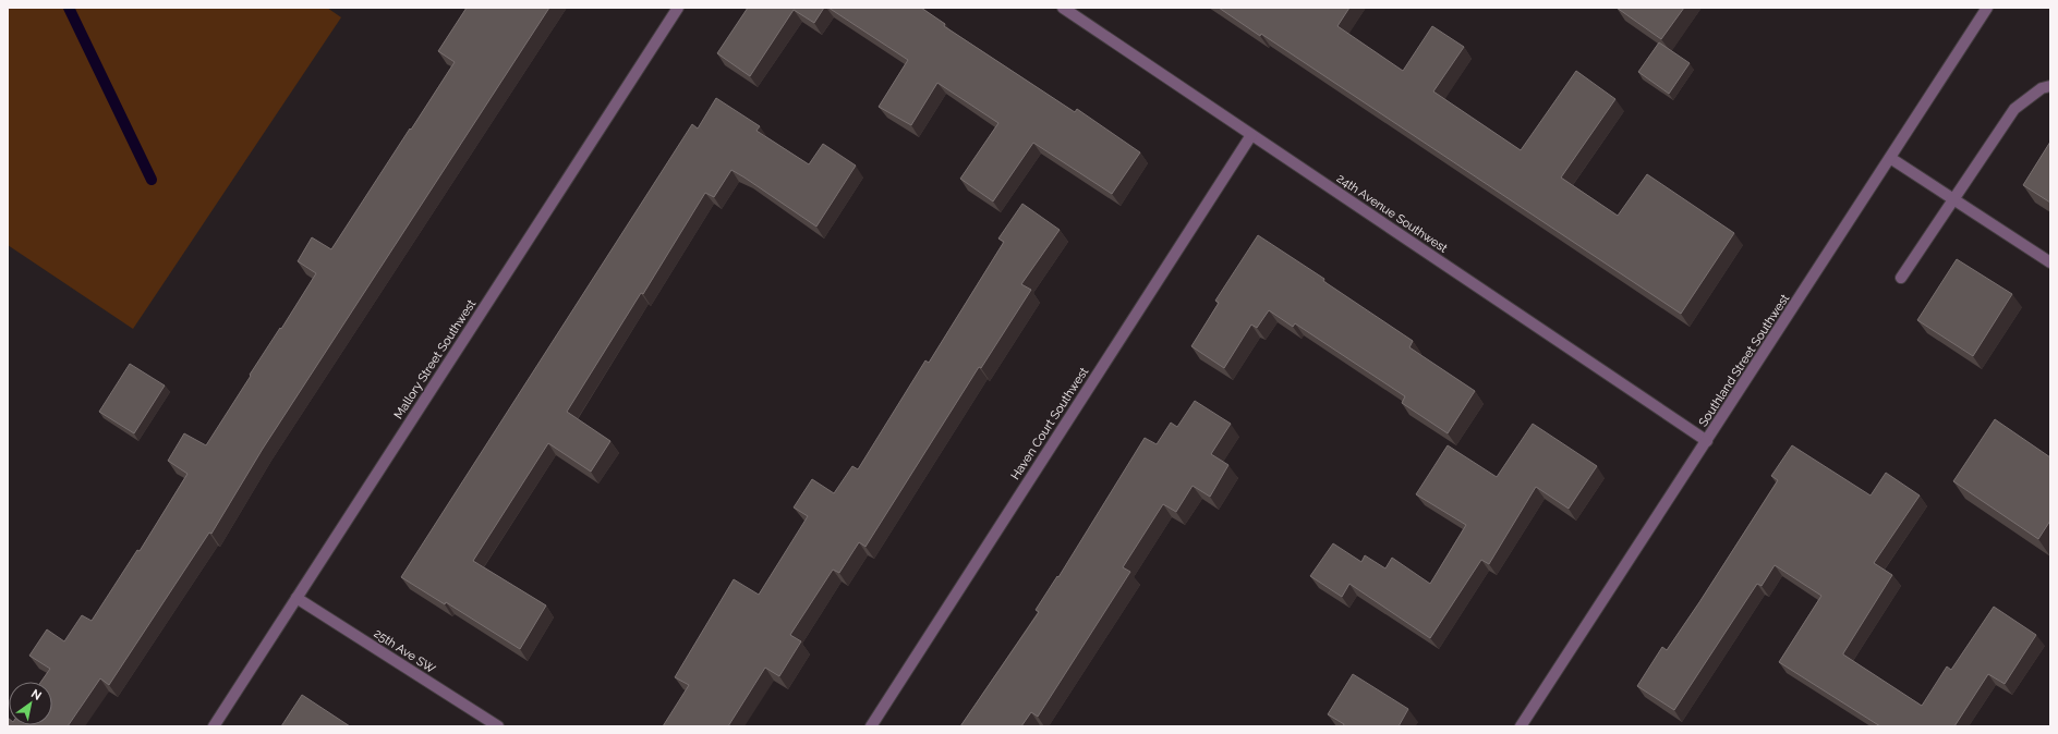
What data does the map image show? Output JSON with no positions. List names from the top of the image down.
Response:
{
  "streets": {
    "street": [
      "24th Avenue Southwest",
      "Mallory Street Southwest",
      "Southland Street Southwest",
      "Haven Court Southwest",
      "25th Ave SW"
    ]
  },
  "crossings": [
    ["24th Avenue Southwest", "Southland Street Southwest"],
    ["24th Avenue Southwest", "Haven Court Southwest"],
    ["Mallory Street Southwest", "25th Ave SW"]
  ],
  "north": "top right"
}
